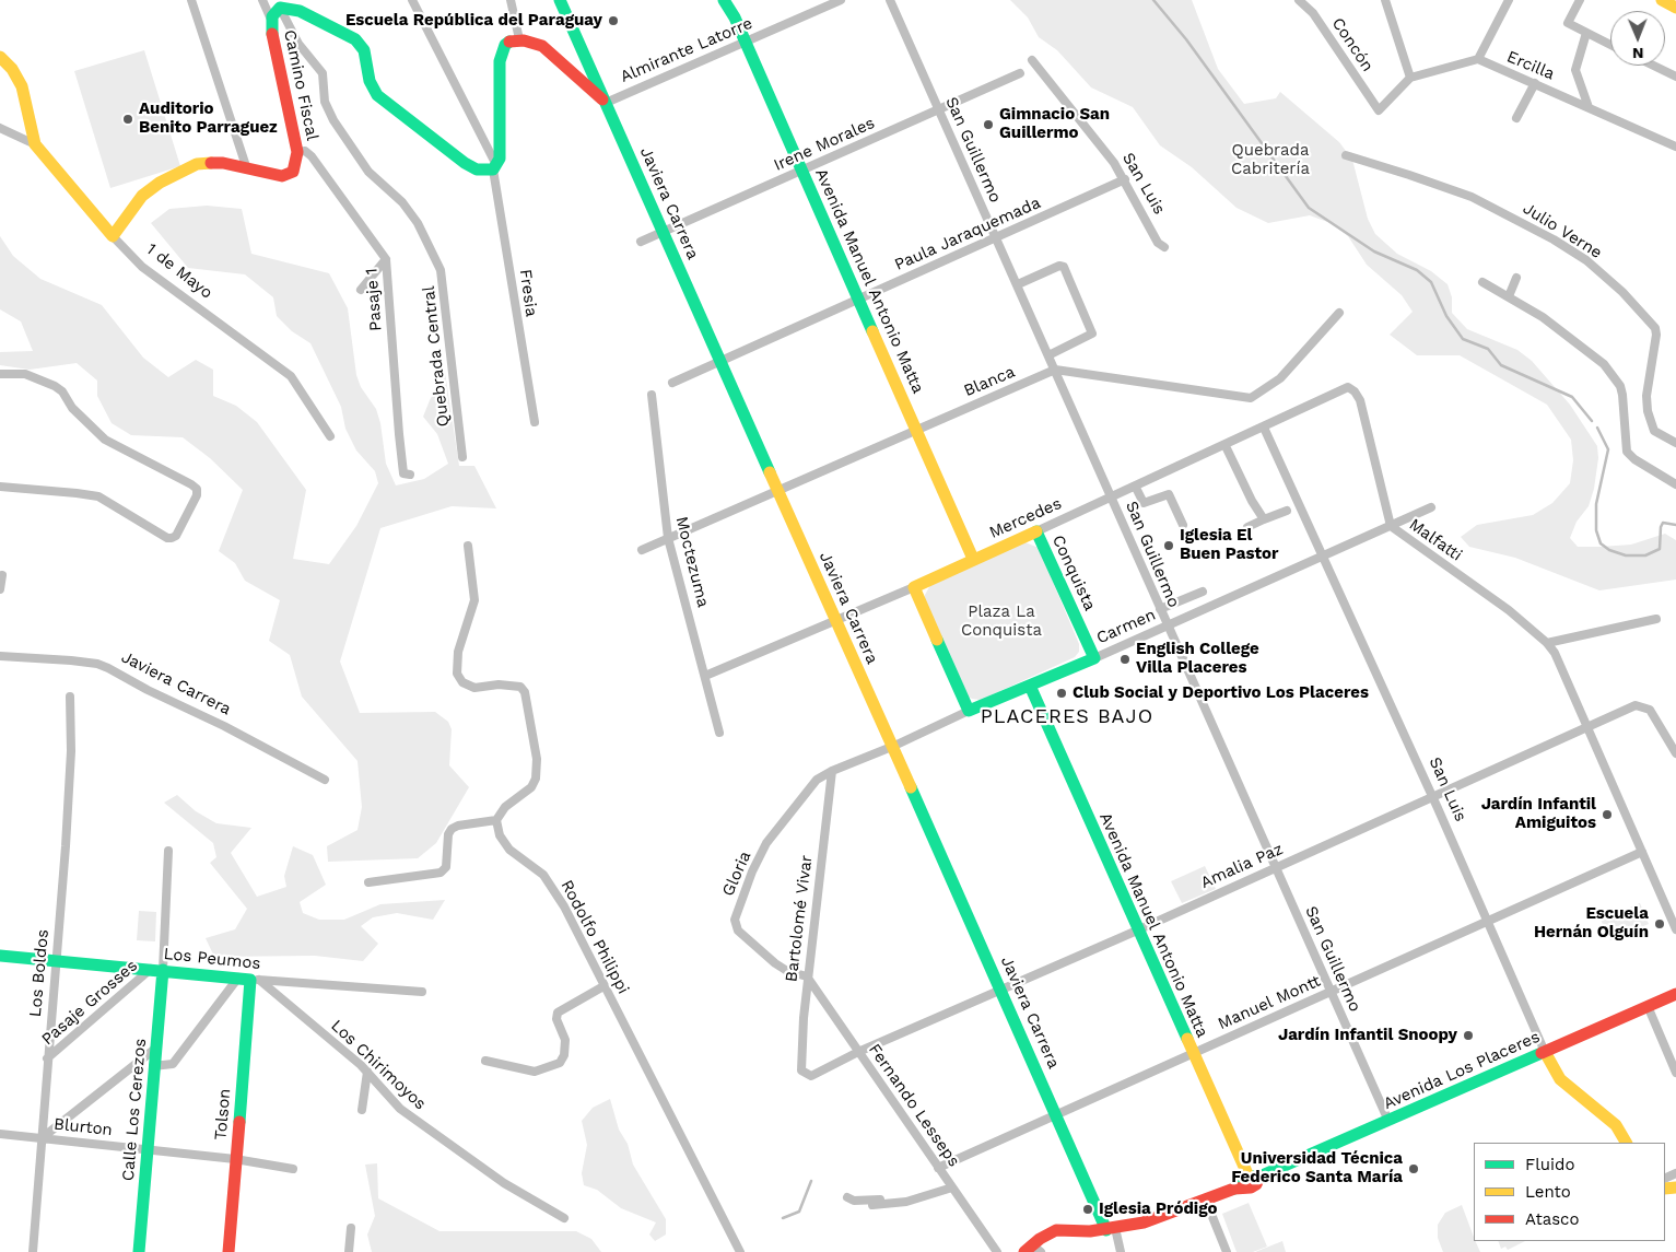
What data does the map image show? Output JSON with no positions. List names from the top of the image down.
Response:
{
  "streets": {
    "street": [
      "Concón",
      "Almirante Latorre",
      "Ercilla",
      "Camino Fiscal",
      "Irene Morales",
      "San Guillermo",
      "San Luis",
      "Javiera Carrera",
      "Julio Verne",
      "Paula Jaraquemada",
      "1 de Mayo",
      "Avenida Manuel Antonio Matta",
      "Fresia",
      "Pasaje 1",
      "Quebrada Central",
      "Blanca",
      "Mercedes",
      "Malfatti",
      "Moctezuma",
      "Conquista",
      "Carmen",
      "Amalia Paz",
      "Gloria",
      "Bartolomé Vivar",
      "Rodolfo Philippi",
      "Los Peumos",
      "Los Boldos",
      "Pasaje Grosses",
      "Manuel Montt",
      "Los Chirimoyos",
      "Avenida Los Placeres",
      "Fernando Lesseps",
      "Calle Los Cerezos",
      "Tolson",
      "Blurton"
    ]
  },
  "crossings": [
    ["Almirante Latorre", "Javiera Carrera"],
    ["Almirante Latorre", "Avenida Manuel Antonio Matta"],
    ["Camino Fiscal", "Fresia"],
    ["Camino Fiscal", "Pasaje 1"],
    ["Camino Fiscal", "Quebrada Central"],
    ["Irene Morales", "San Guillermo"],
    ["Irene Morales", "Javiera Carrera"],
    ["Irene Morales", "Avenida Manuel Antonio Matta"],
    ["San Guillermo", "Paula Jaraquemada"],
    ["San Guillermo", "Blanca"],
    ["San Guillermo", "Mercedes"],
    ["San Guillermo", "Carmen"],
    ["San Guillermo", "Amalia Paz"],
    ["San Guillermo", "Manuel Montt"],
    ["San Guillermo", "Avenida Los Placeres"],
    ["San Luis", "Paula Jaraquemada"],
    ["San Luis", "Mercedes"],
    ["San Luis", "Carmen"],
    ["San Luis", "Amalia Paz"],
    ["San Luis", "Manuel Montt"],
    ["San Luis", "Avenida Los Placeres"],
    ["Javiera Carrera", "Paula Jaraquemada"],
    ["Javiera Carrera", "Blanca"],
    ["Javiera Carrera", "Mercedes"],
    ["Javiera Carrera", "Carmen"],
    ["Javiera Carrera", "Amalia Paz"],
    ["Javiera Carrera", "Manuel Montt"],
    ["Javiera Carrera", "Avenida Los Placeres"],
    ["Paula Jaraquemada", "Avenida Manuel Antonio Matta"],
    ["Avenida Manuel Antonio Matta", "Blanca"],
    ["Avenida Manuel Antonio Matta", "Mercedes"],
    ["Avenida Manuel Antonio Matta", "Carmen"],
    ["Avenida Manuel Antonio Matta", "Amalia Paz"],
    ["Avenida Manuel Antonio Matta", "Manuel Montt"],
    ["Avenida Manuel Antonio Matta", "Avenida Los Placeres"],
    ["Blanca", "Moctezuma"],
    ["Mercedes", "Malfatti"],
    ["Mercedes", "Moctezuma"],
    ["Mercedes", "Conquista"],
    ["Malfatti", "Carmen"],
    ["Malfatti", "Amalia Paz"],
    ["Malfatti", "Manuel Montt"],
    ["Conquista", "Carmen"],
    ["Carmen", "Gloria"],
    ["Carmen", "Bartolomé Vivar"],
    ["Amalia Paz", "Bartolomé Vivar"],
    ["Amalia Paz", "Fernando Lesseps"],
    ["Gloria", "Bartolomé Vivar"],
    ["Gloria", "Fernando Lesseps"],
    ["Bartolomé Vivar", "Fernando Lesseps"],
    ["Los Peumos", "Los Boldos"],
    ["Los Peumos", "Pasaje Grosses"],
    ["Los Peumos", "Los Chirimoyos"],
    ["Los Peumos", "Calle Los Cerezos"],
    ["Los Peumos", "Tolson"],
    ["Los Boldos", "Pasaje Grosses"],
    ["Los Boldos", "Blurton"],
    ["Pasaje Grosses", "Calle Los Cerezos"],
    ["Manuel Montt", "Fernando Lesseps"],
    ["Los Chirimoyos", "Tolson"],
    ["Calle Los Cerezos", "Blurton"],
    ["Tolson", "Blurton"]
  ],
  "districts": ["PLACERES BAJO"],
  "parks": ["Quebrada Cabritería", "Plaza La Conquista"],
  "places": [
    "Escuela República del Paraguay",
    "Auditorio Benito Parraguez",
    "Gimnacio San Guillermo",
    "Iglesia El Buen Pastor",
    "English College Villa Placeres",
    "Club Social y Deportivo Los Placeres",
    "Jardín Infantil Amiguitos",
    "Escuela Hernán Olguín",
    "Jardín Infantil Snoopy",
    "Universidad Técnica Federico Santa María",
    "Iglesia Pródigo"
  ],
  "legend": ["Fluido", "Lento", "Atasco"],
  "north": "bottom"
}
